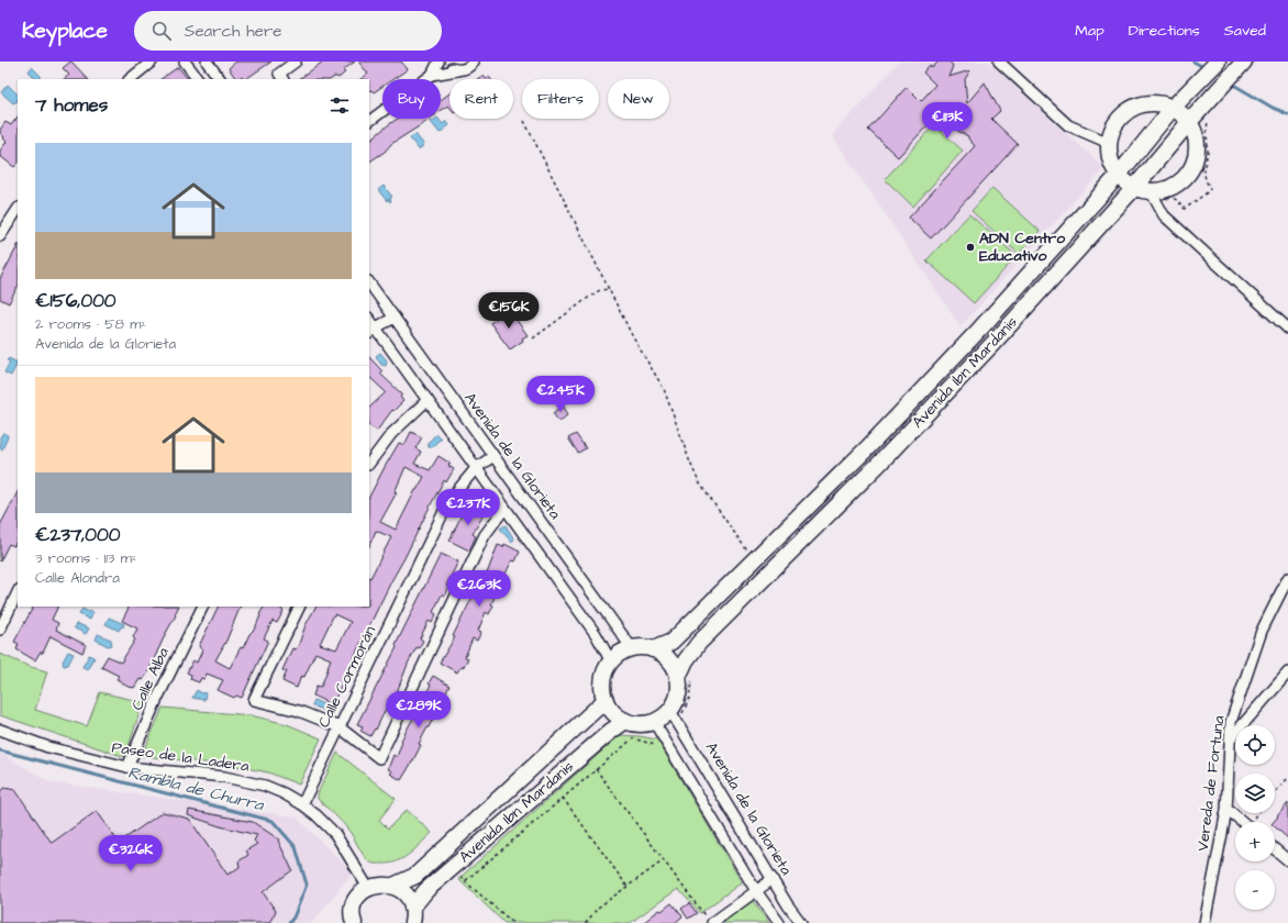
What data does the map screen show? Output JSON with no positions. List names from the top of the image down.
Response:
{
  "streets": {
    "main road": ["Avenida Ibn Mardanis"],
    "street": [
      "Avenida de la Glorieta",
      "Calle Cormorán",
      "Calle Alba",
      "Paseo de la Ladera",
      "Vereda de Fortuna"
    ]
  },
  "crossings": [
    ["Avenida Ibn Mardanis", "Avenida de la Glorieta"],
    ["Avenida Ibn Mardanis", "Paseo de la Ladera"],
    ["Avenida de la Glorieta", "Calle Cormorán"],
    ["Calle Cormorán", "Paseo de la Ladera"],
    ["Calle Alba", "Paseo de la Ladera"]
  ],
  "water": ["Rambla de Churra"],
  "places": ["ADN Centro Educativo"],
  "page": {
    "header": "Keyplace",
    "search": "Search here",
    "nav": ["Map", "Directions", "Saved"],
    "chip": [
      "Buy",
      "Rent",
      "Filters",
      "New"
    ],
    "heading": "7 homes",
    "price": [
      "€113K",
      "€156K",
      "€245K",
      "€237K",
      "€263K",
      "€289K",
      "€326K"
    ],
    "list": [
      {
        "name": "€156,000",
        "note": "2 rooms · 58 m² · Avenida de la Glorieta"
      },
      {
        "name": "€237,000",
        "note": "3 rooms · 113 m² · Calle Alondra"
      }
    ],
    "map_buttons": ["+", "−"]
  }
}
